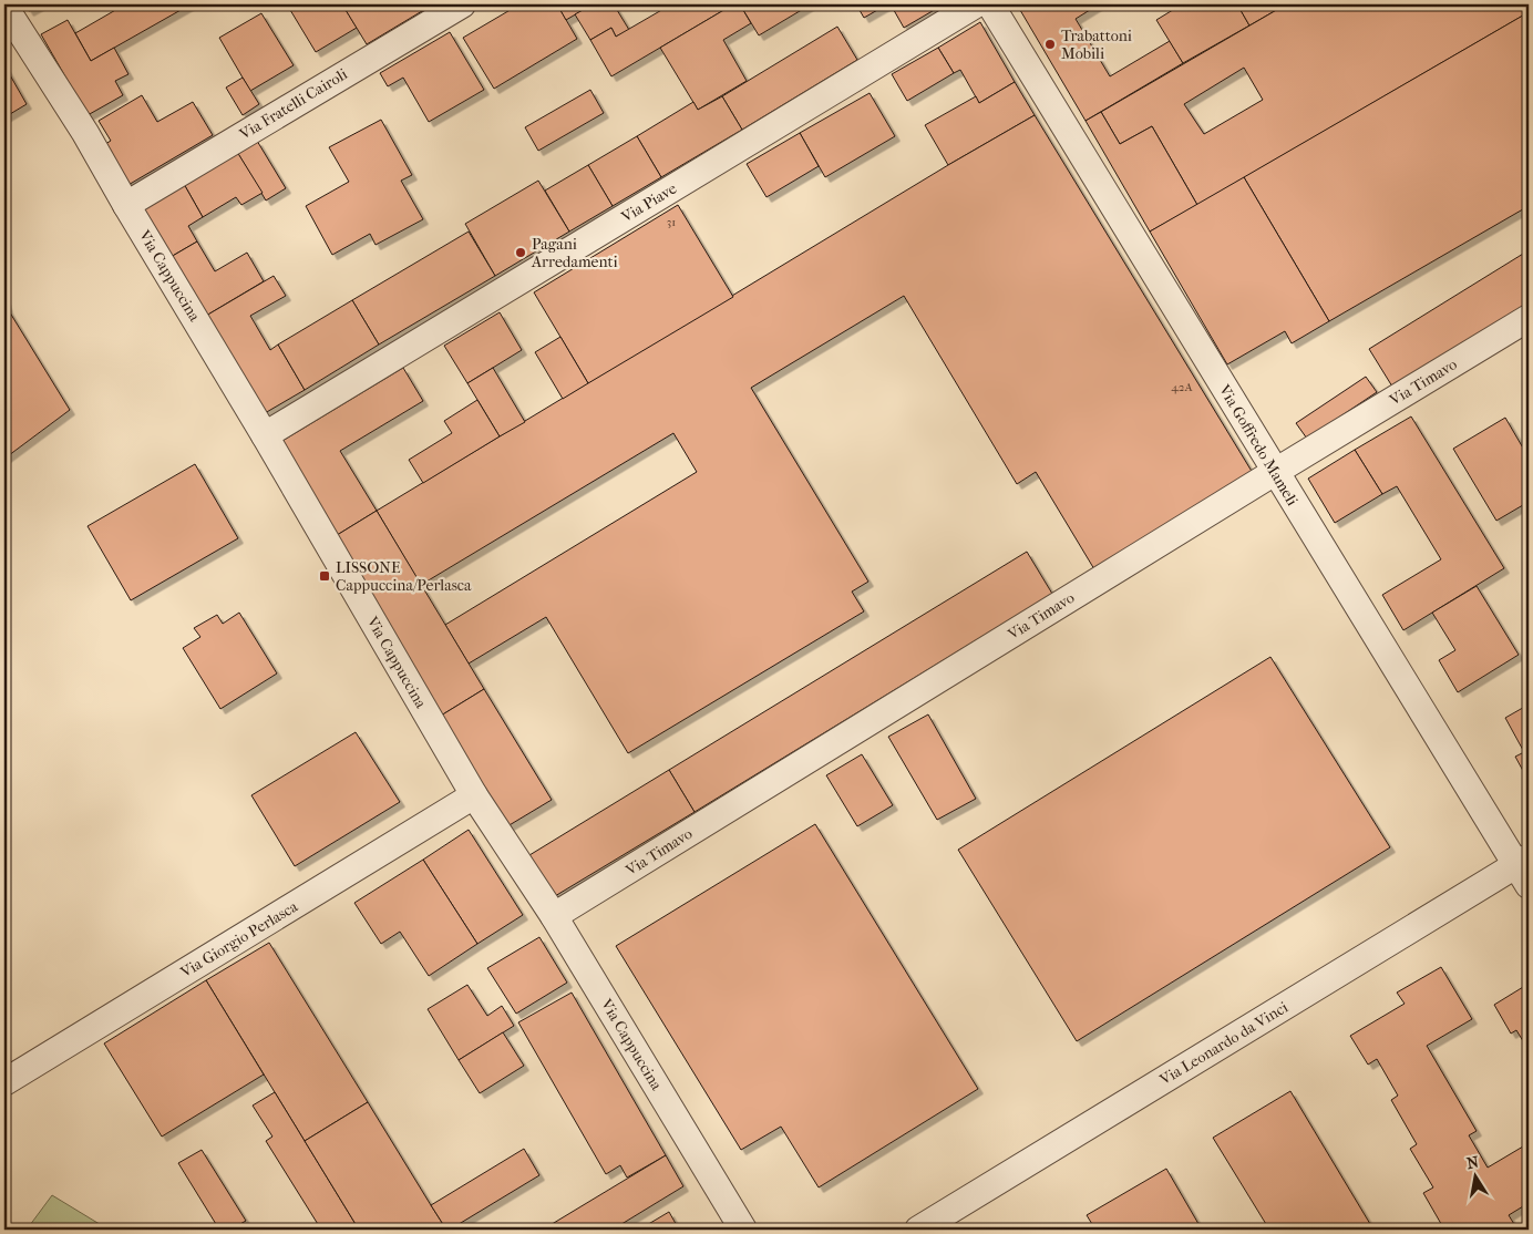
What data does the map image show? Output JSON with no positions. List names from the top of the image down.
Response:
{
  "streets": {
    "street": [
      "Via Fratelli Cairoli",
      "Via Piave",
      "Via Cappuccina",
      "Via Timavo",
      "Via Goffredo Mameli",
      "Via Giorgio Perlasca",
      "Via Leonardo da Vinci"
    ]
  },
  "crossings": [
    ["Via Fratelli Cairoli", "Via Cappuccina"],
    ["Via Piave", "Via Cappuccina"],
    ["Via Cappuccina", "Via Timavo"],
    ["Via Cappuccina", "Via Giorgio Perlasca"],
    ["Via Timavo", "Via Goffredo Mameli"],
    ["Via Goffredo Mameli", "Via Leonardo da Vinci"]
  ],
  "places": {
    "other": ["Trabattoni Mobili", "Pagani Arredamenti"],
    "transit": ["LISSONE Cappuccina/Perlasca"]
  },
  "house_numbers": ["31", "42A"],
  "north": "top"
}
